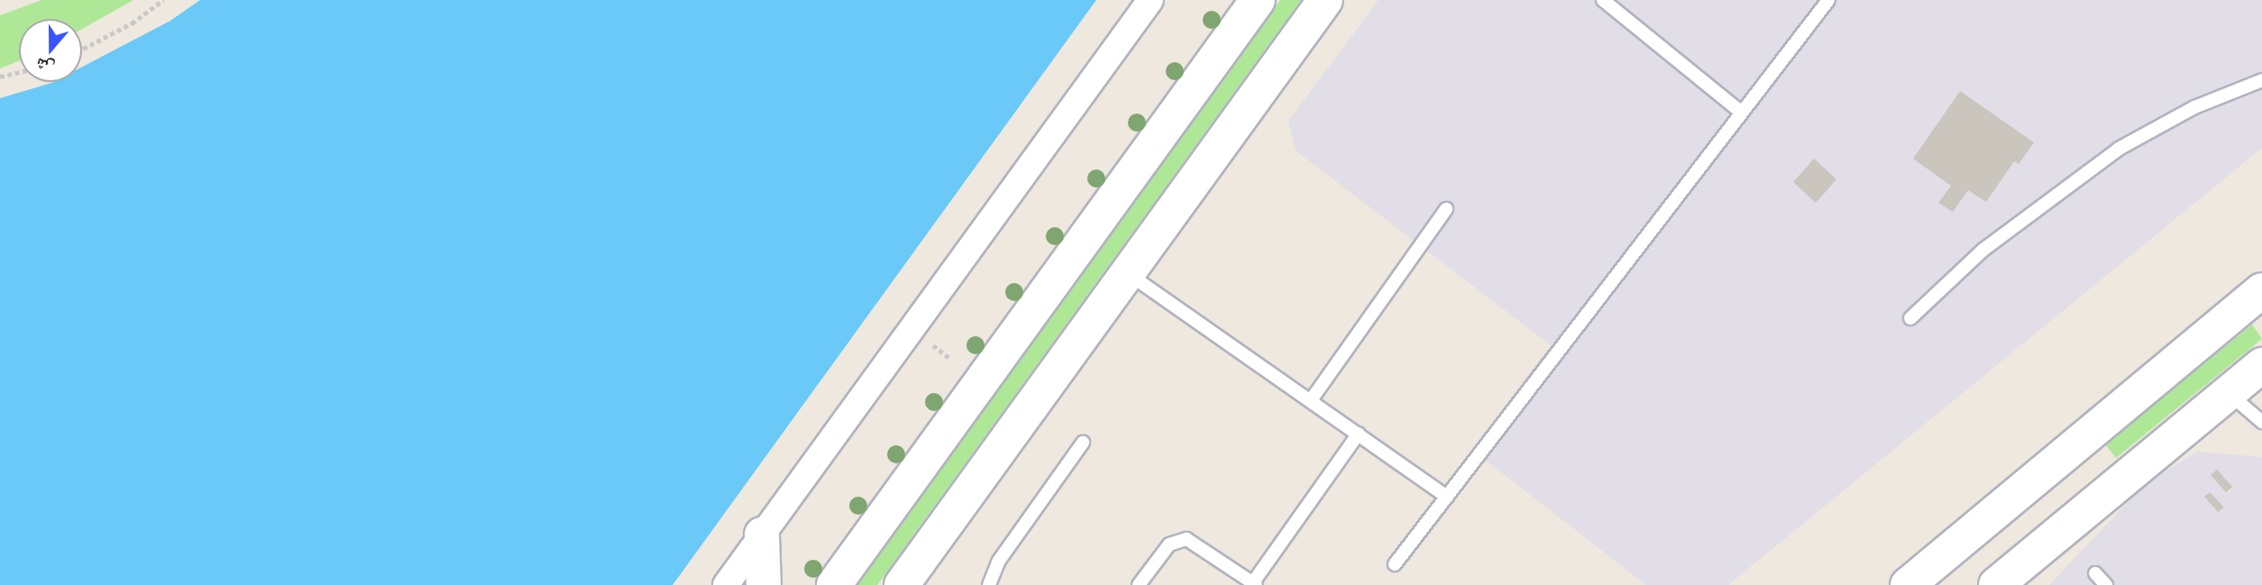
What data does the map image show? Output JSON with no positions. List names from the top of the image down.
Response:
{
  "north": "bottom"
}
